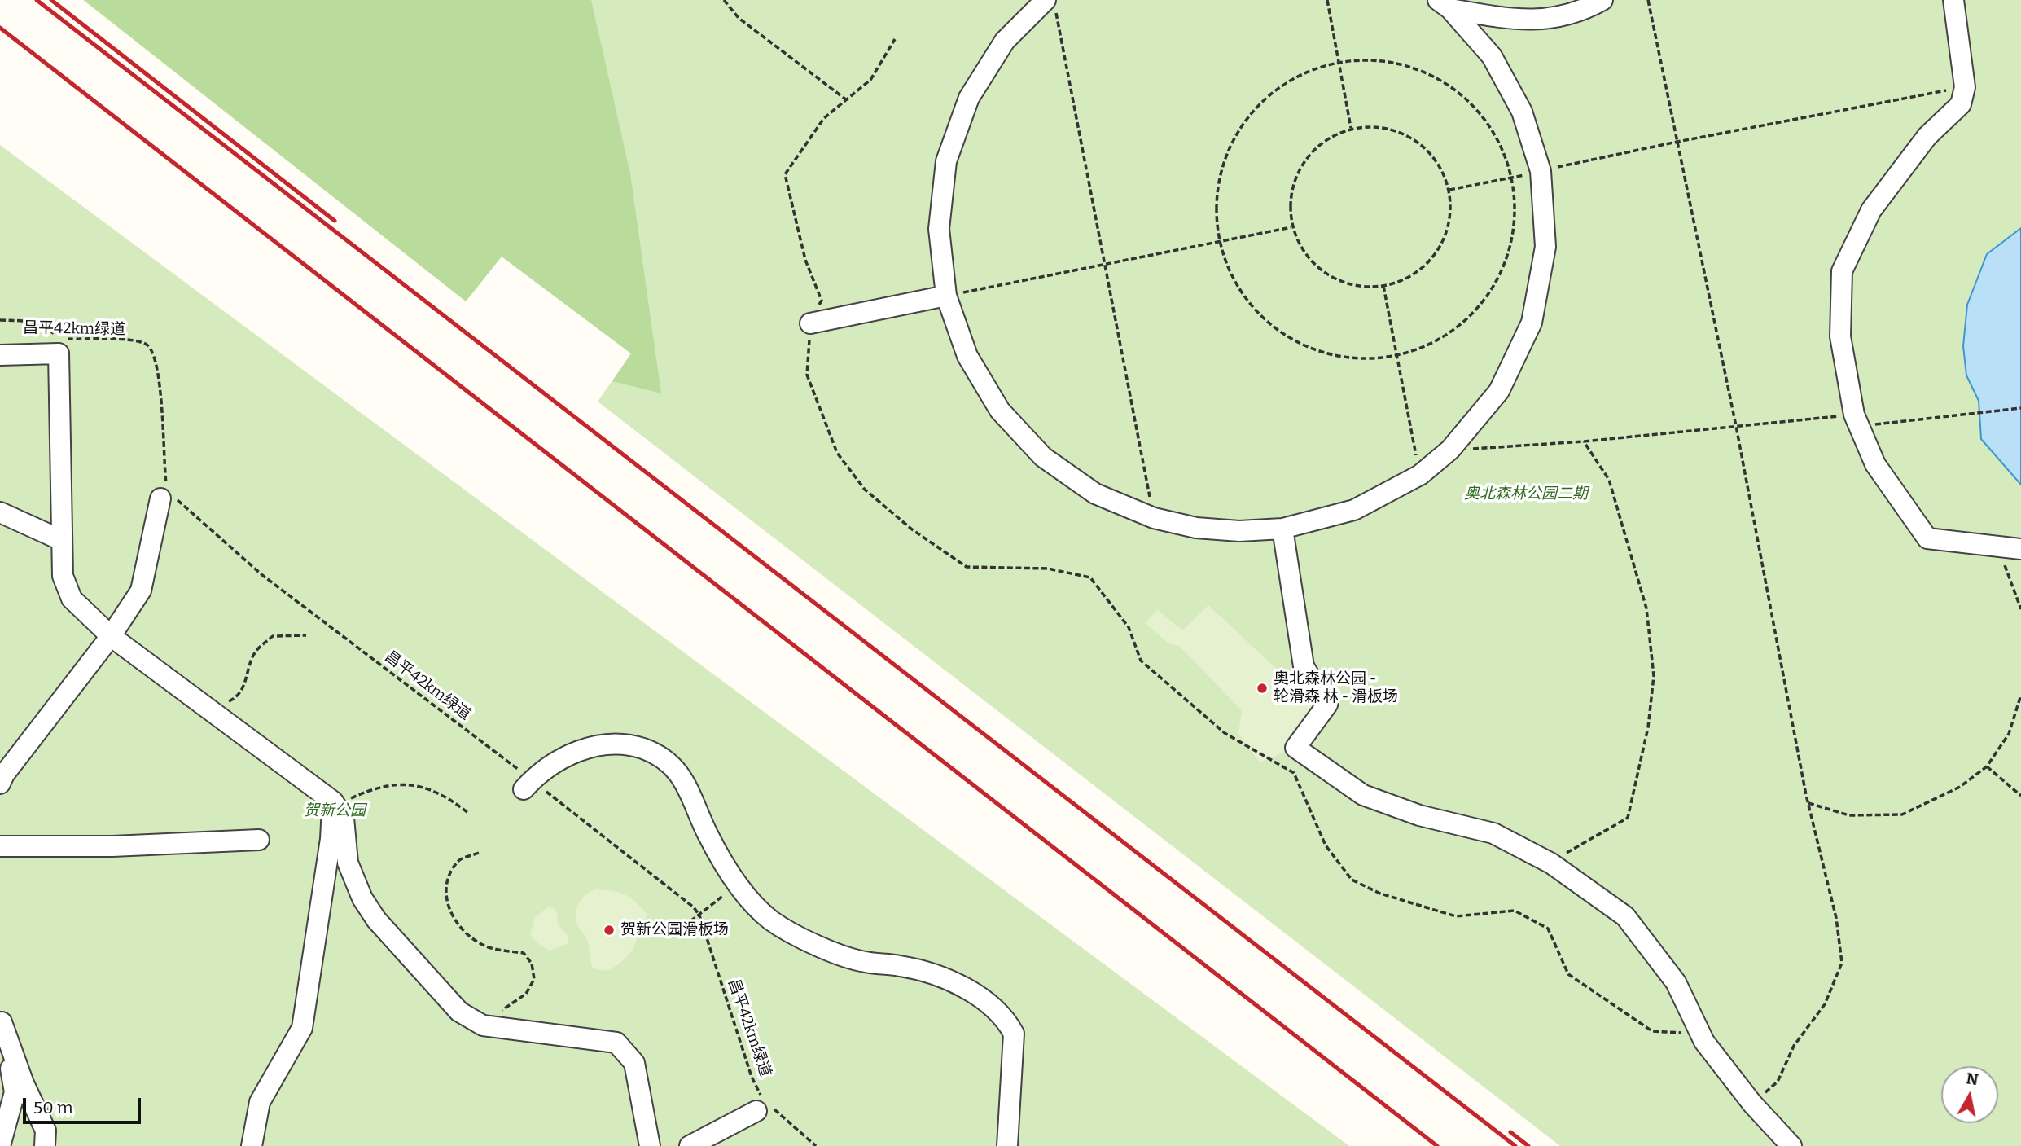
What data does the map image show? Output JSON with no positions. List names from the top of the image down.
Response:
{
  "streets": {
    "path": ["昌平42km绿道"]
  },
  "parks": ["奥北森林公园二期", "贺新公园"],
  "places": ["奥北森林公园 - 轮滑森 林 - 滑板场", "贺新公园滑板场"],
  "scale_bar": "50 m",
  "north": "top"
}
